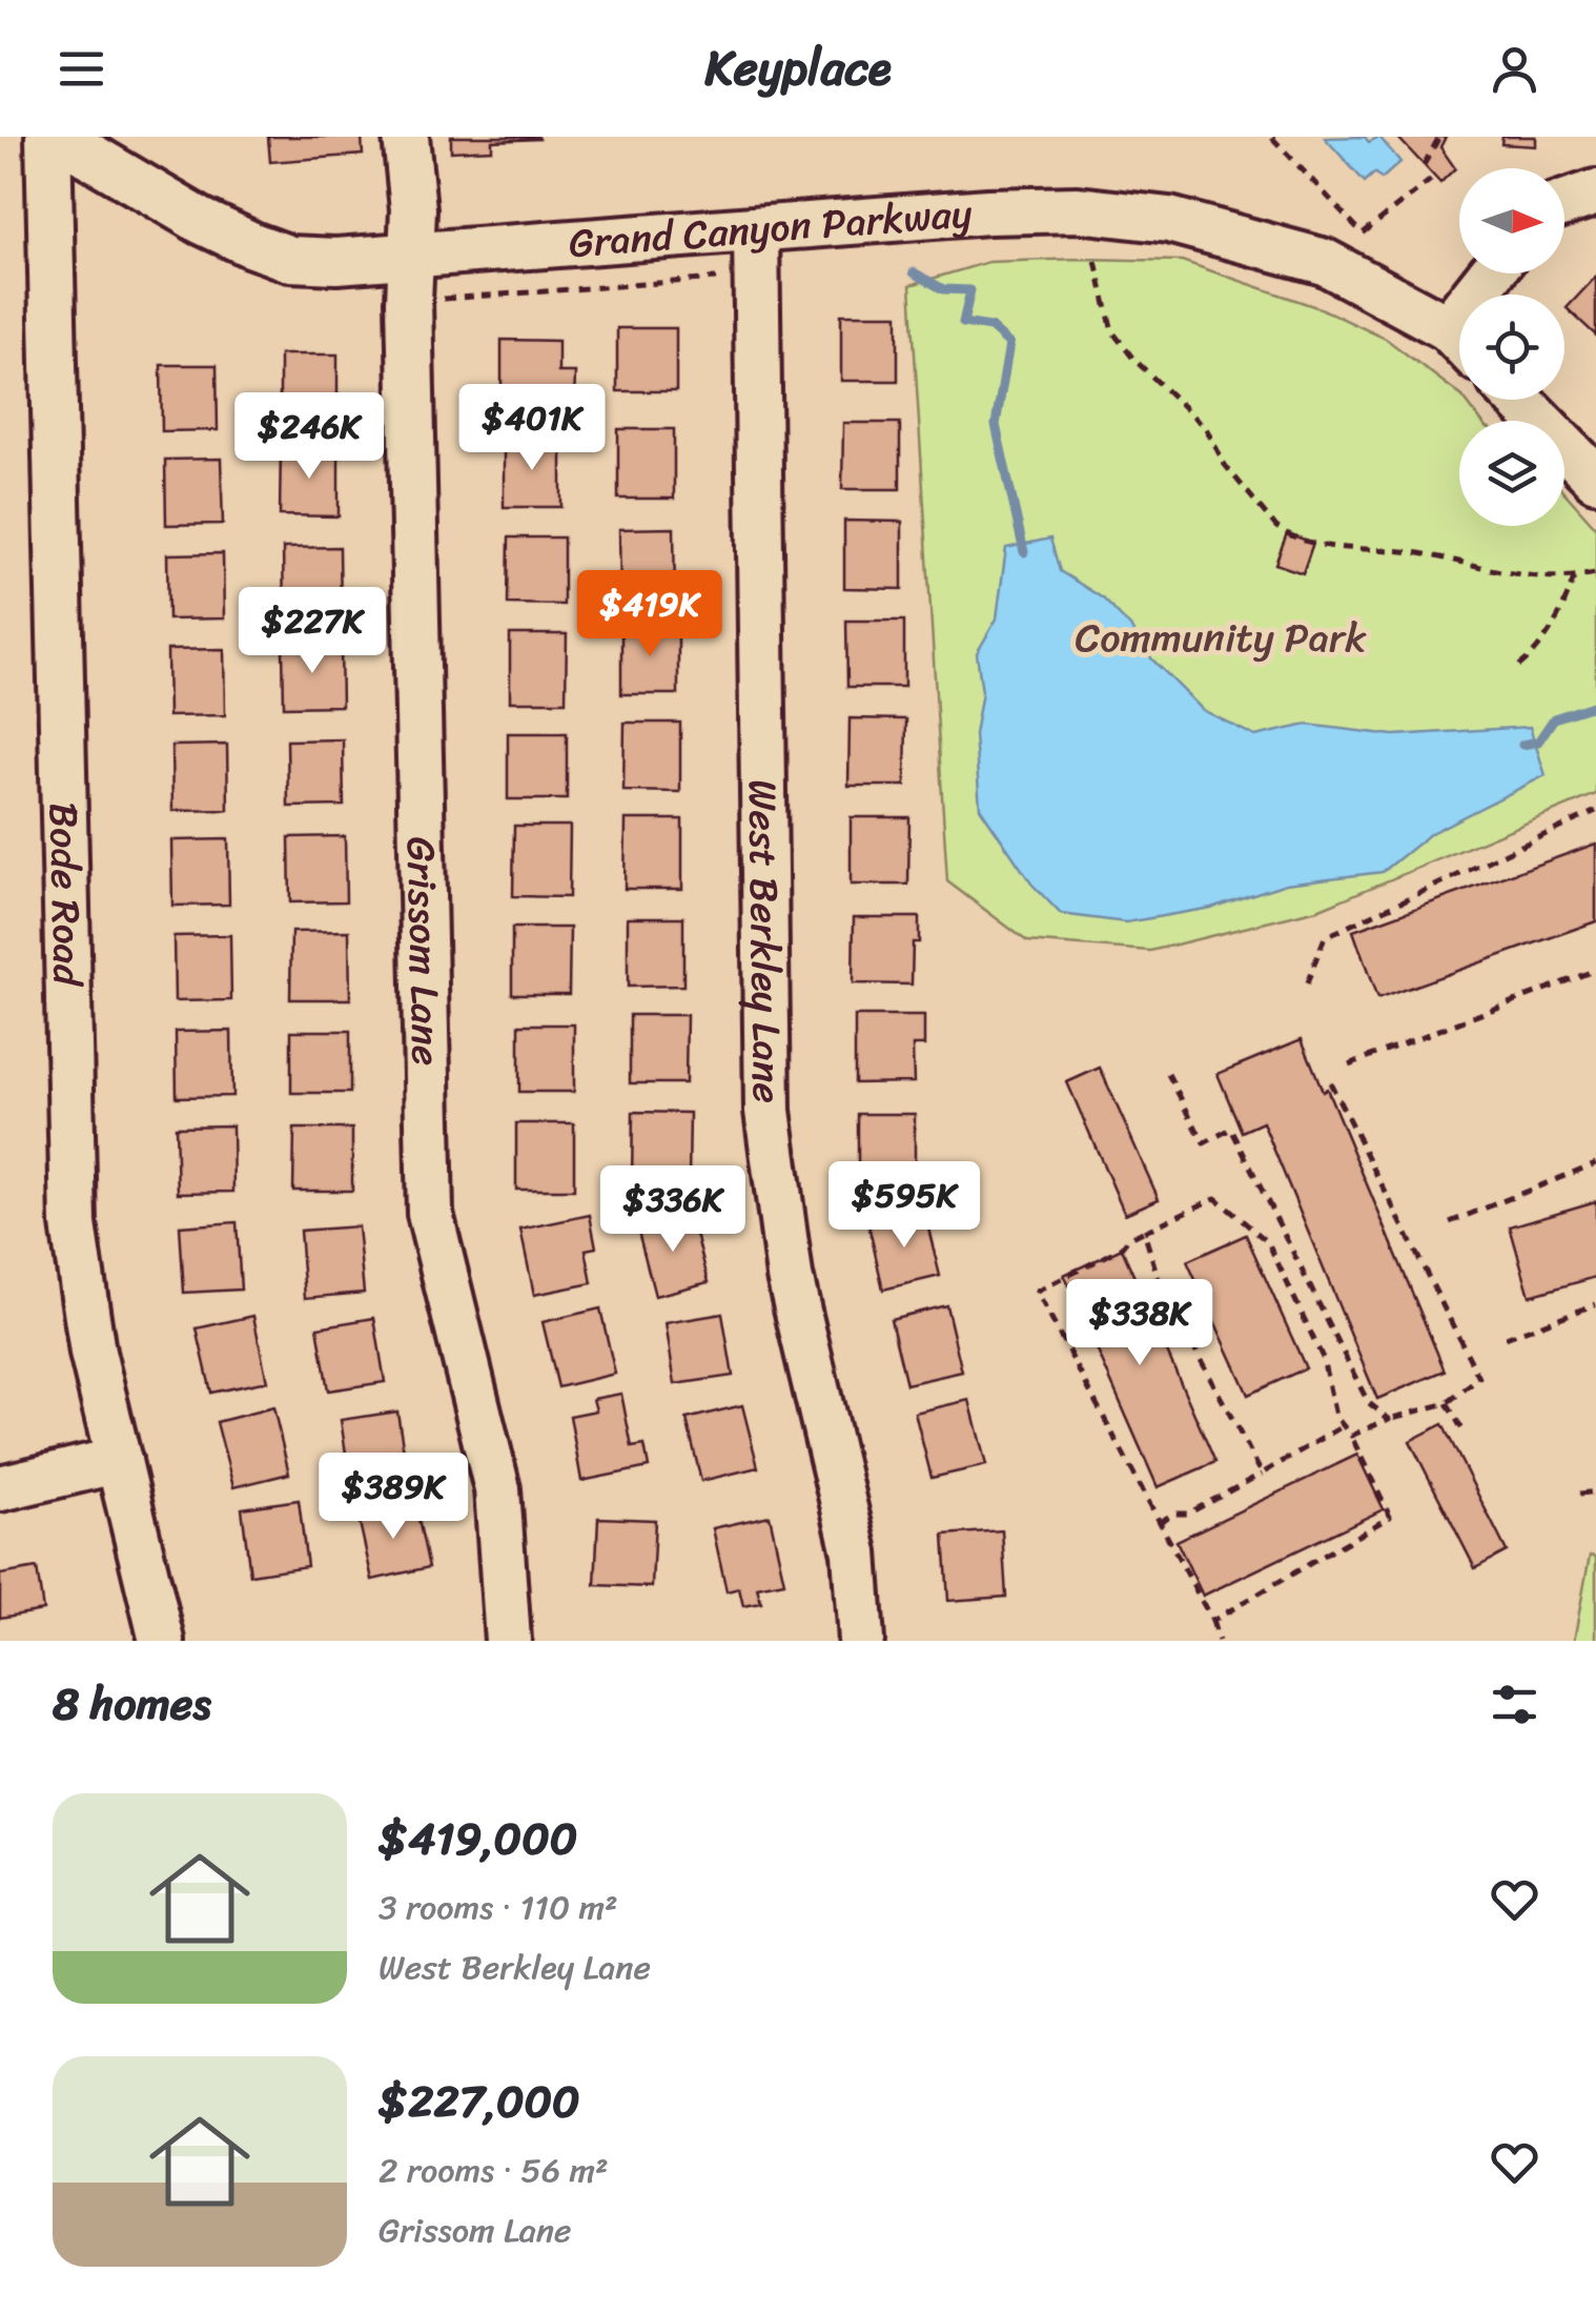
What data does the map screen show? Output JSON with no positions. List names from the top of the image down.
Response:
{
  "streets": {
    "street": [
      "Grand Canyon Parkway",
      "Bode Road",
      "West Berkley Lane",
      "Grissom Lane"
    ]
  },
  "crossings": [
    ["Grand Canyon Parkway", "West Berkley Lane"],
    ["Grand Canyon Parkway", "Grissom Lane"]
  ],
  "parks": ["Community Park"],
  "north": "right",
  "page": {
    "header": "Keyplace",
    "price": [
      "$401K",
      "$246K",
      "$419K",
      "$227K",
      "$595K",
      "$336K",
      "$338K",
      "$389K"
    ],
    "heading": "8 homes",
    "list": [
      {
        "name": "$419,000",
        "note": "3 rooms · 110 m² · West Berkley Lane"
      },
      {
        "name": "$227,000",
        "note": "2 rooms · 56 m² · Grissom Lane"
      }
    ]
  }
}
